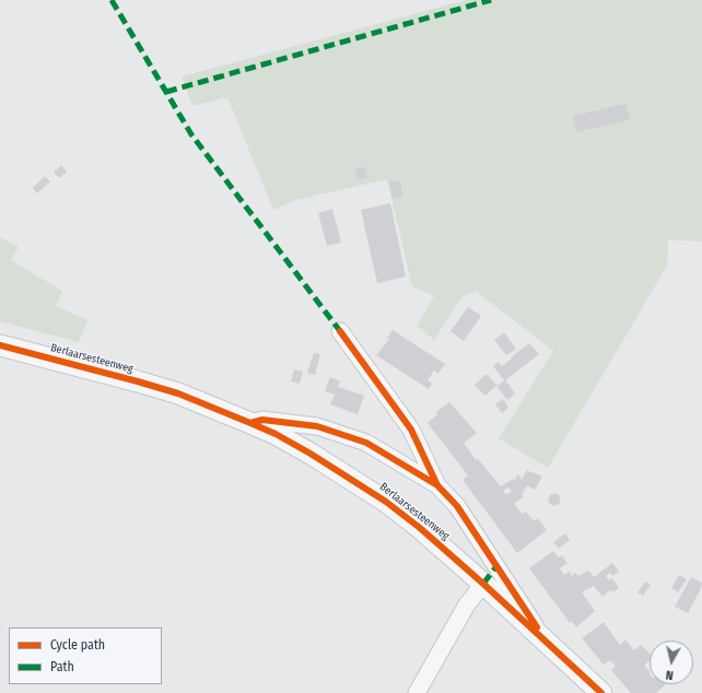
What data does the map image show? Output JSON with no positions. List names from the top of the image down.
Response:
{
  "streets": {
    "street": ["Berlaarsesteenweg"]
  },
  "legend": ["Cycle path", "Path"],
  "north": "bottom"
}
